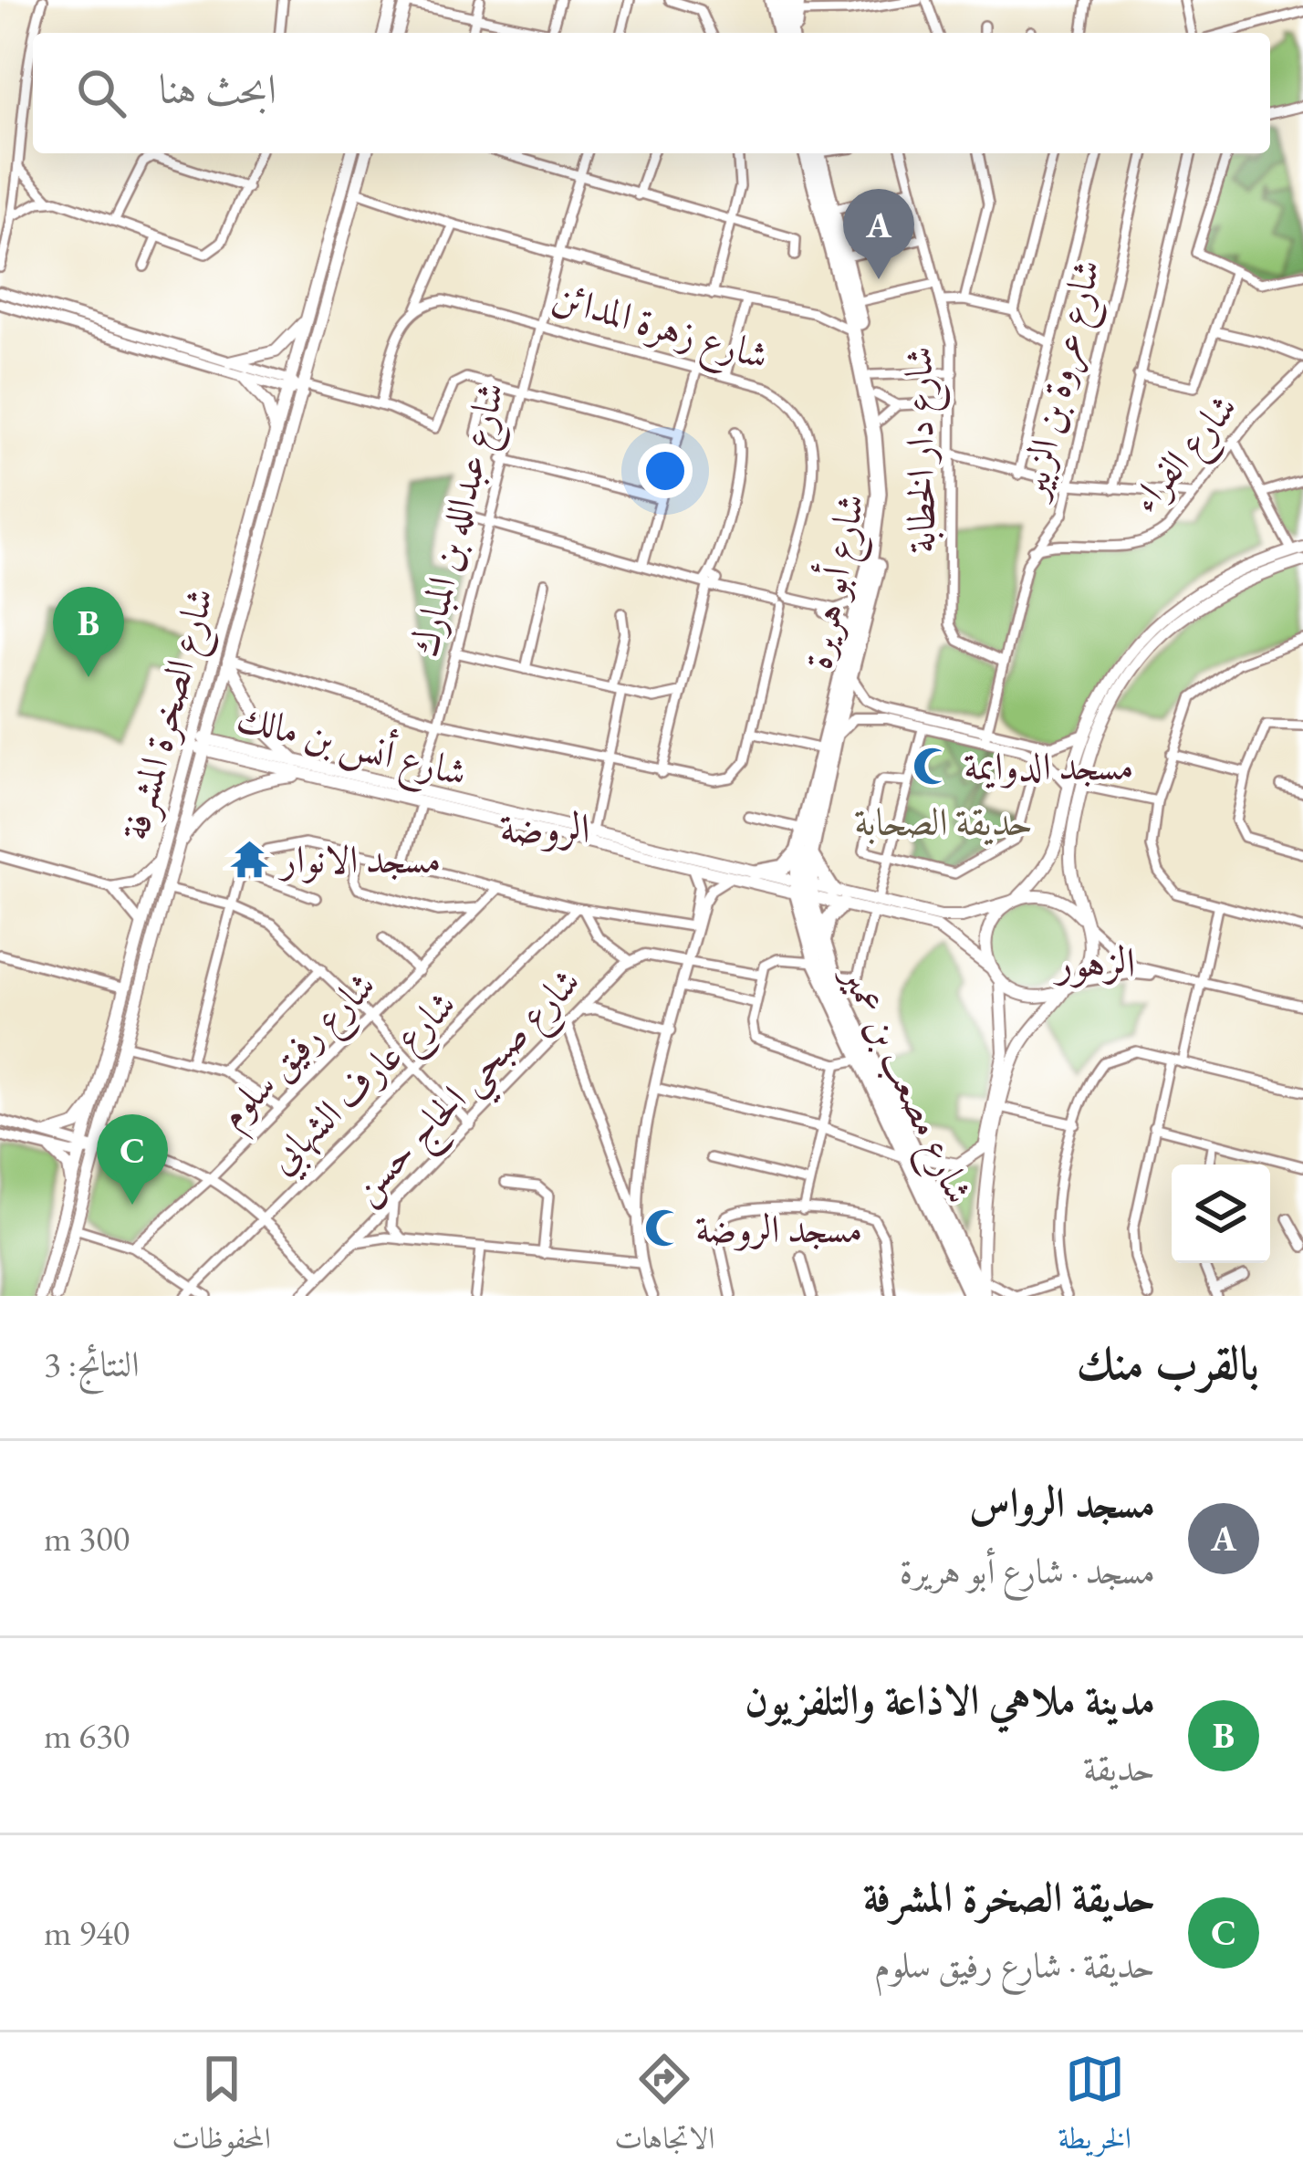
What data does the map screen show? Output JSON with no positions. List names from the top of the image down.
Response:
{
  "streets": {
    "highway": ["شارع أبو هريرة", "شارع مصعب بن عمير"],
    "main road": ["شارع الصخرة المشرفة", "شارع أنس بن مالك"],
    "street": [
      "شارع زهرة المدائن",
      "شارع عروة بن الزبير",
      "شارع دار الخطابة",
      "شارع الفراء",
      "شارع عبدالله بن المبارك",
      "شارع رفيق سلوم",
      "شارع عارف الشهابي",
      "شارع صبحي الحاج حسن"
    ]
  },
  "crossings": [
    ["شارع زهرة المدائن", "شارع عبدالله بن المبارك"],
    ["شارع زهرة المدائن", "شارع الصخرة المشرفة"],
    ["شارع عروة بن الزبير", "شارع دار الخطابة"],
    ["شارع عروة بن الزبير", "شارع الفراء"],
    ["شارع أبو هريرة", "شارع أنس بن مالك"],
    ["شارع أبو هريرة", "شارع مصعب بن عمير"],
    ["شارع الصخرة المشرفة", "شارع أنس بن مالك"],
    ["شارع أنس بن مالك", "شارع مصعب بن عمير"]
  ],
  "districts": ["الروضة", "الزهور"],
  "parks": ["حديقة الصحابة"],
  "places": {
    "mosque": ["مسجد الدوايمة", "مسجد الروضة"],
    "temple": ["مسجد الانوار"]
  },
  "page": {
    "search": "ابحث هنا",
    "pins": ["A", "B", "C"],
    "heading": ["بالقرب منك", "النتائج: 3"],
    "list": [
      {
        "mark": "A",
        "name": "مسجد الرواس",
        "note": "مسجد · شارع أبو هريرة",
        "value": "300 m"
      },
      {
        "mark": "B",
        "name": "مدينة ملاهي الاذاعة والتلفزيون",
        "note": "حديقة",
        "value": "630 m"
      },
      {
        "mark": "C",
        "name": "حديقة الصخرة المشرفة",
        "note": "حديقة · شارع رفيق سلوم",
        "value": "940 m"
      }
    ],
    "nav": ["الخريطة", "الاتجاهات", "المحفوظات"]
  }
}
